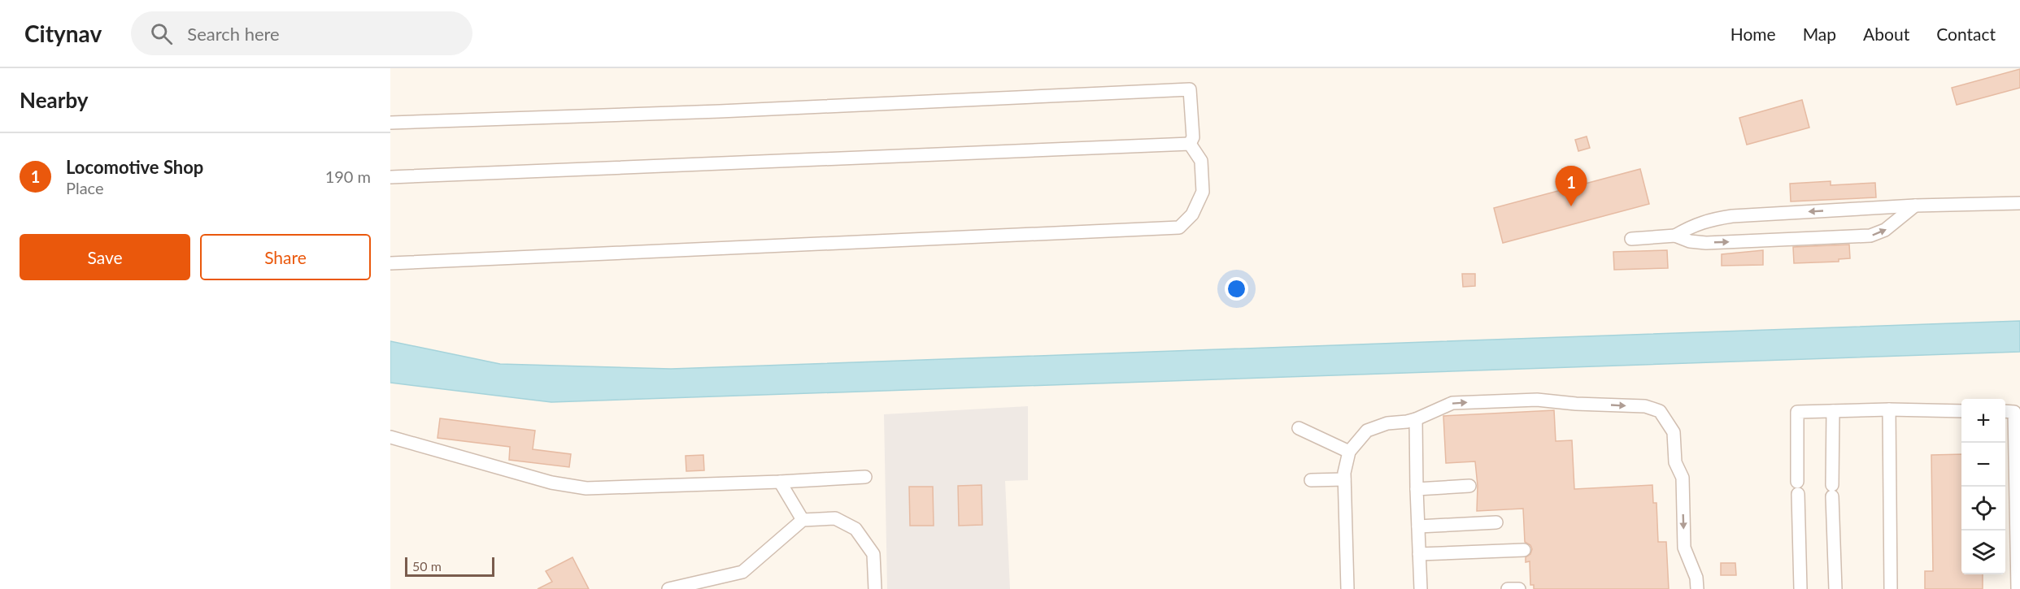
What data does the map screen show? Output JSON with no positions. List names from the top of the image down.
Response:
{
  "scale_bar": "50 m",
  "page": {
    "header": "Citynav",
    "search": "Search here",
    "nav": [
      "Home",
      "Map",
      "About",
      "Contact"
    ],
    "heading": "Nearby",
    "list": [
      {
        "mark": "1",
        "name": "Locomotive Shop",
        "note": "Place",
        "value": "190 m"
      }
    ],
    "pins": "1",
    "buttons": ["Save", "Share"],
    "map_buttons": ["+", "−"],
    "scale": "50 m"
  }
}
